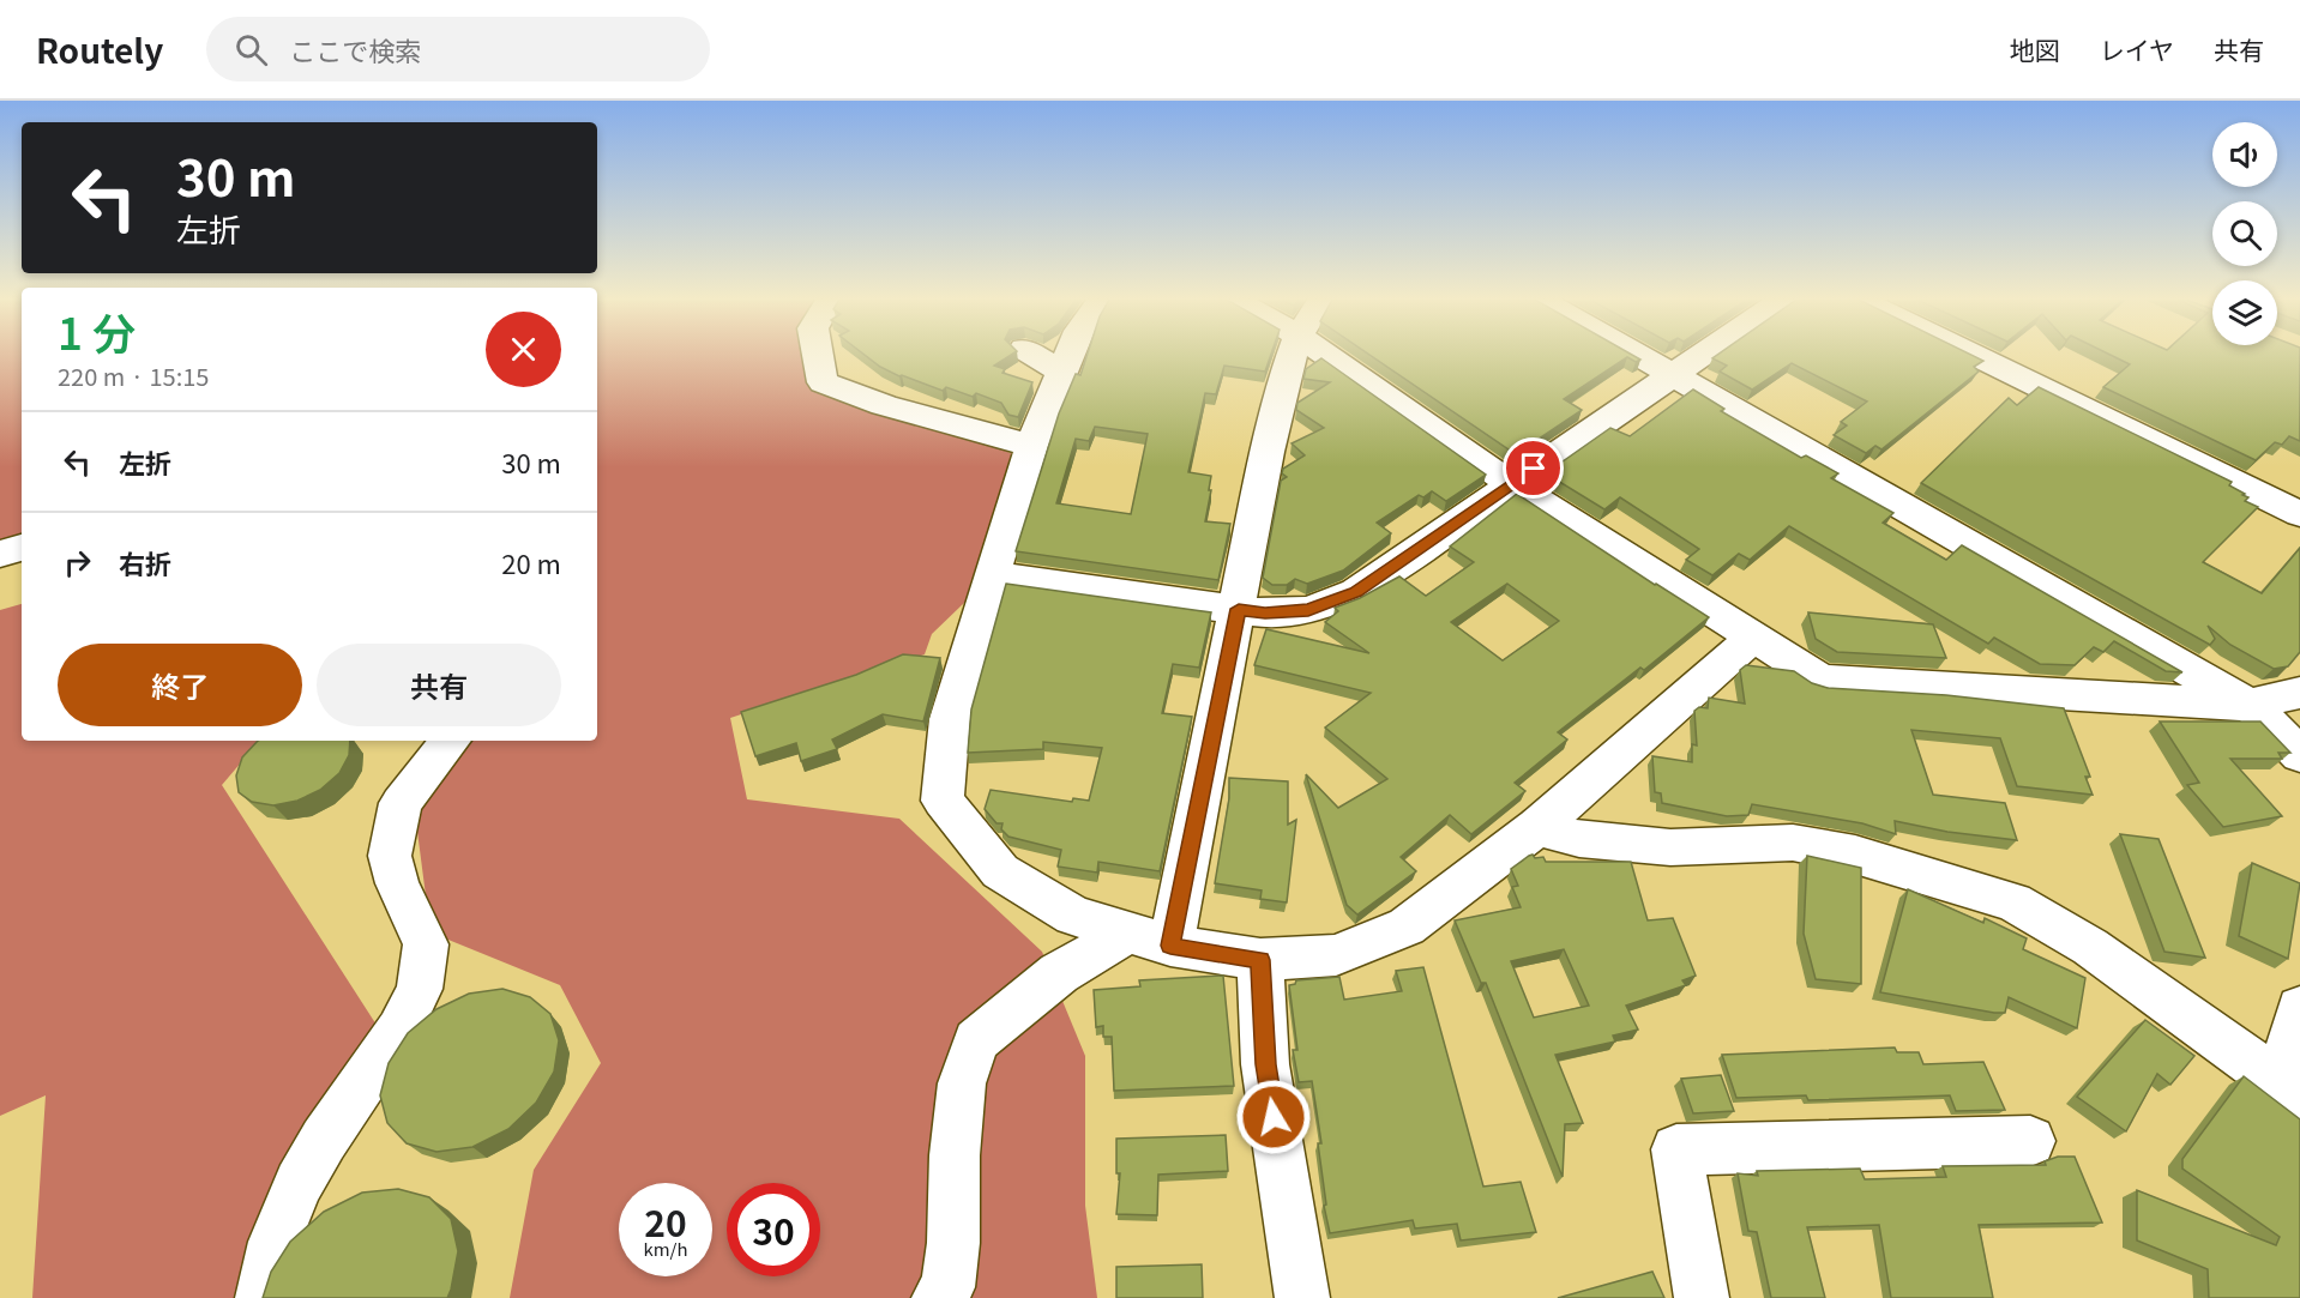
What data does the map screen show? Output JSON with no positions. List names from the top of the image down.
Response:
{
  "page": {
    "header": "Routely",
    "search": "ここで検索",
    "nav": ["地図", "レイヤ", "共有"],
    "turn": ["30 m", "左折"],
    "heading": ["1 分", "220 m · 15:15"],
    "list": [
      {
        "name": "左折",
        "value": "30 m"
      },
      {
        "name": "右折",
        "value": "20 m"
      }
    ],
    "buttons": ["終了", "共有"],
    "speed": "20 km/h",
    "limit": "30"
  }
}
